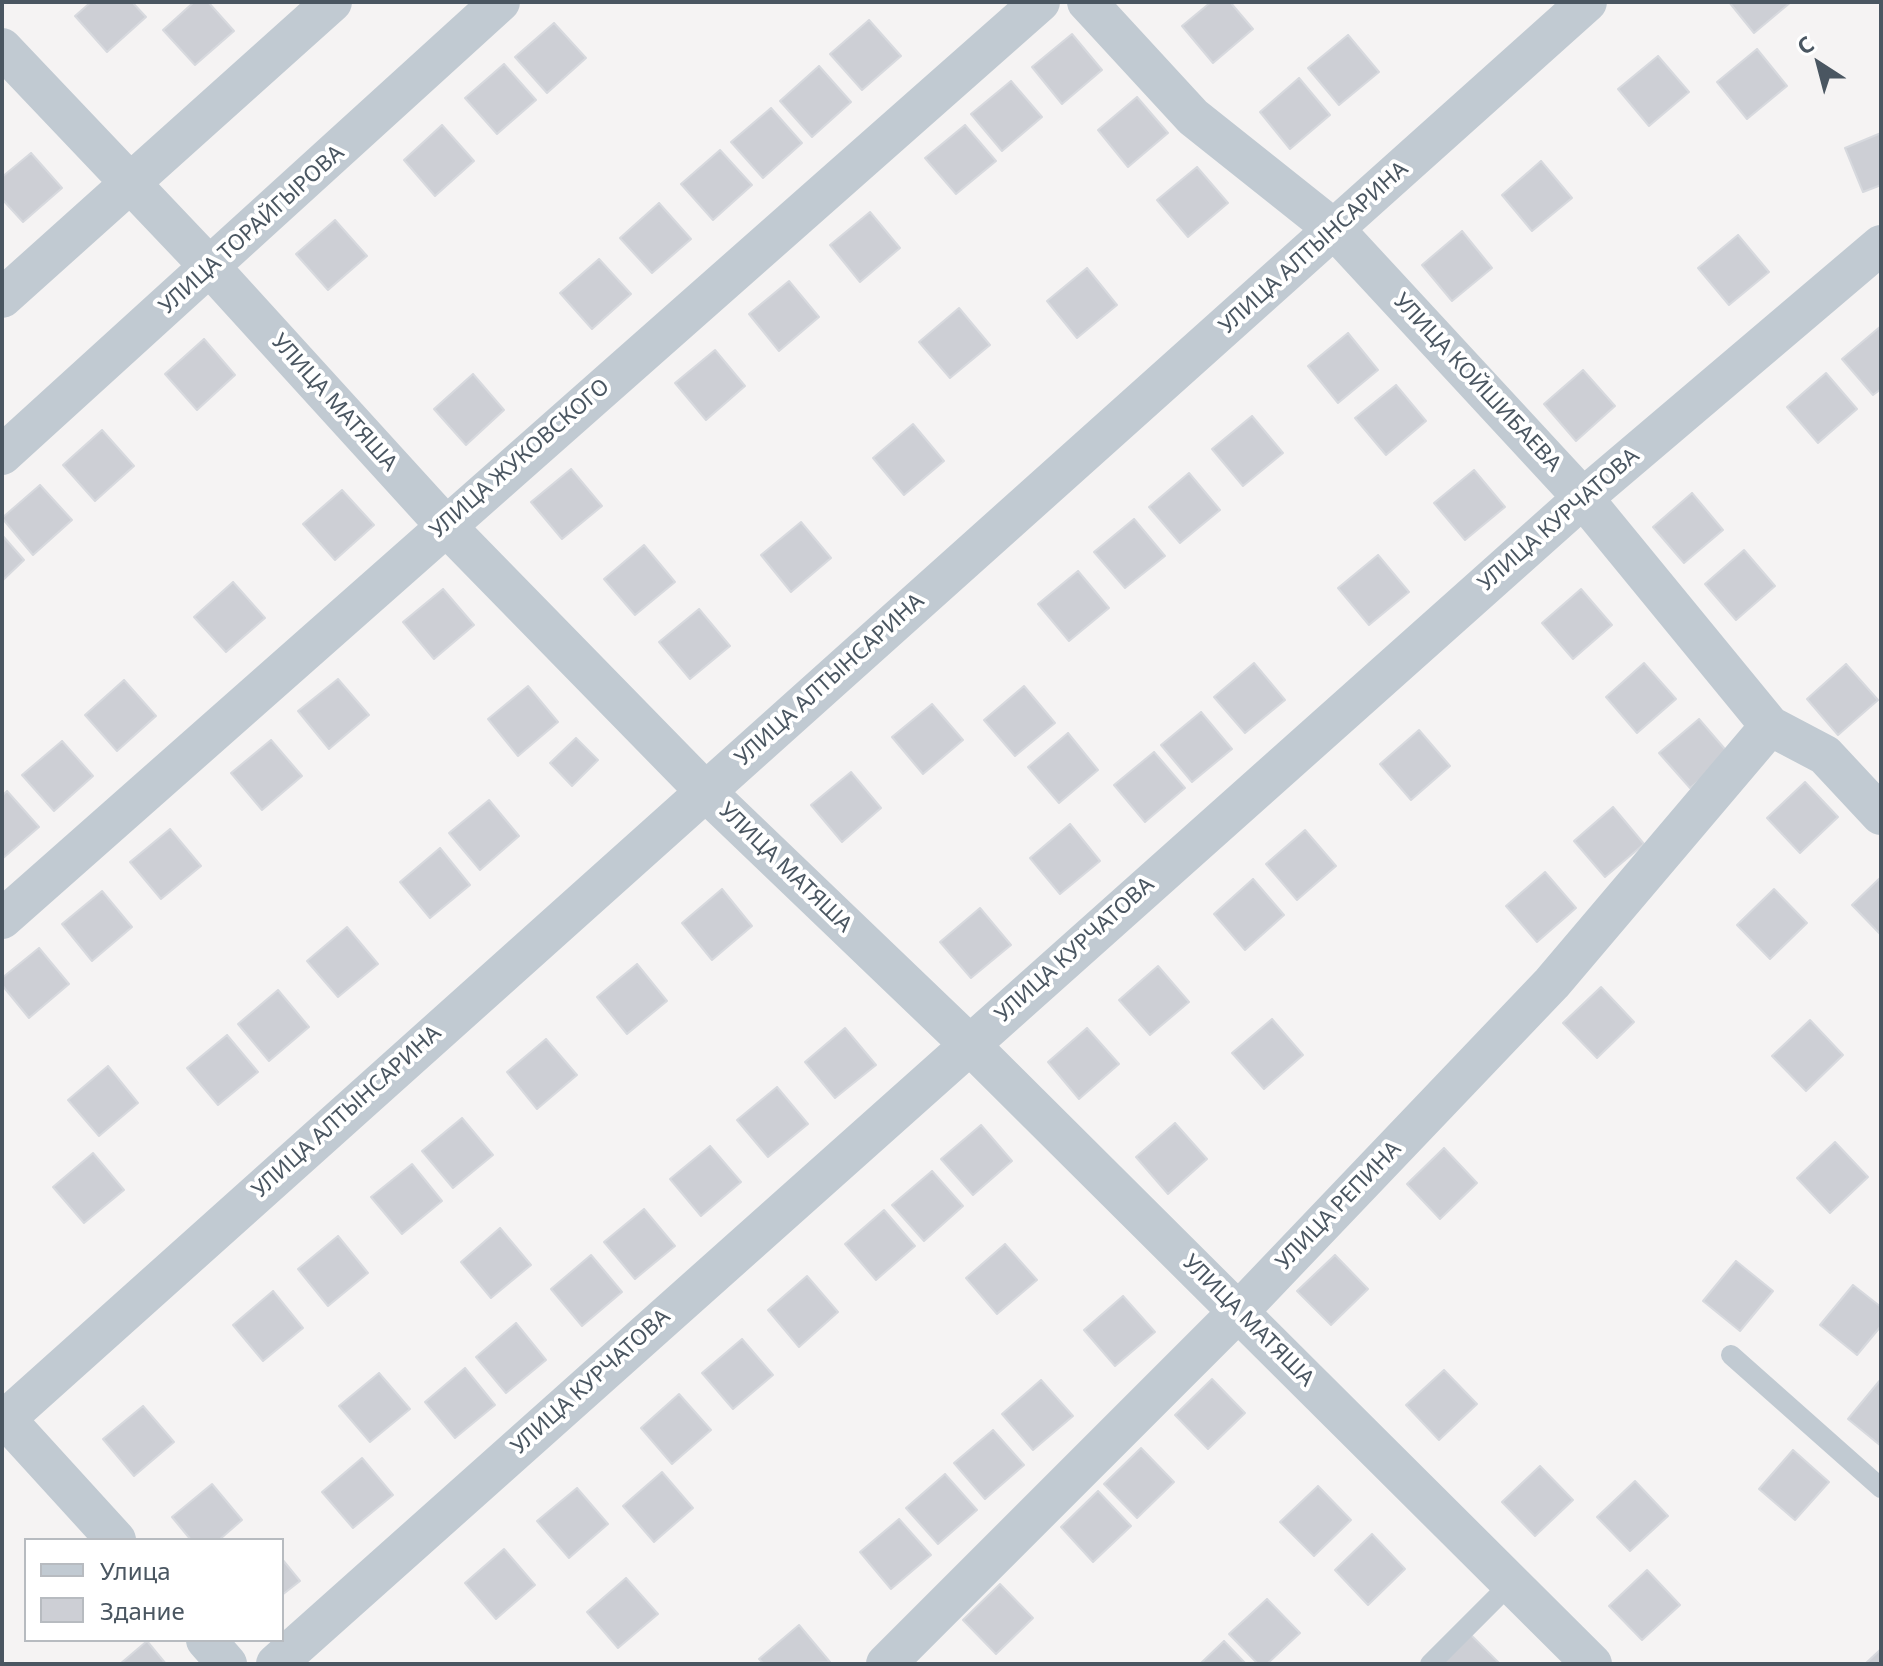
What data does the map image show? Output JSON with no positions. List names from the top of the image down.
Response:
{
  "streets": {
    "street": [
      "УЛИЦА ТОРАЙГЫРОВА",
      "УЛИЦА АЛТЫНСАРИНА",
      "УЛИЦА КОЙШИБАЕВА",
      "УЛИЦА МАТЯША",
      "УЛИЦА ЖУКОВСКОГО",
      "УЛИЦА КУРЧАТОВА",
      "УЛИЦА РЕПИНА"
    ]
  },
  "crossings": [
    ["УЛИЦА ТОРАЙГЫРОВА", "УЛИЦА МАТЯША"],
    ["УЛИЦА АЛТЫНСАРИНА", "УЛИЦА КОЙШИБАЕВА"],
    ["УЛИЦА АЛТЫНСАРИНА", "УЛИЦА МАТЯША"],
    ["УЛИЦА КОЙШИБАЕВА", "УЛИЦА КУРЧАТОВА"],
    ["УЛИЦА КОЙШИБАЕВА", "УЛИЦА РЕПИНА"],
    ["УЛИЦА МАТЯША", "УЛИЦА ЖУКОВСКОГО"],
    ["УЛИЦА МАТЯША", "УЛИЦА КУРЧАТОВА"],
    ["УЛИЦА МАТЯША", "УЛИЦА РЕПИНА"]
  ],
  "legend": ["Улица", "Здание"],
  "north": "top left"
}
